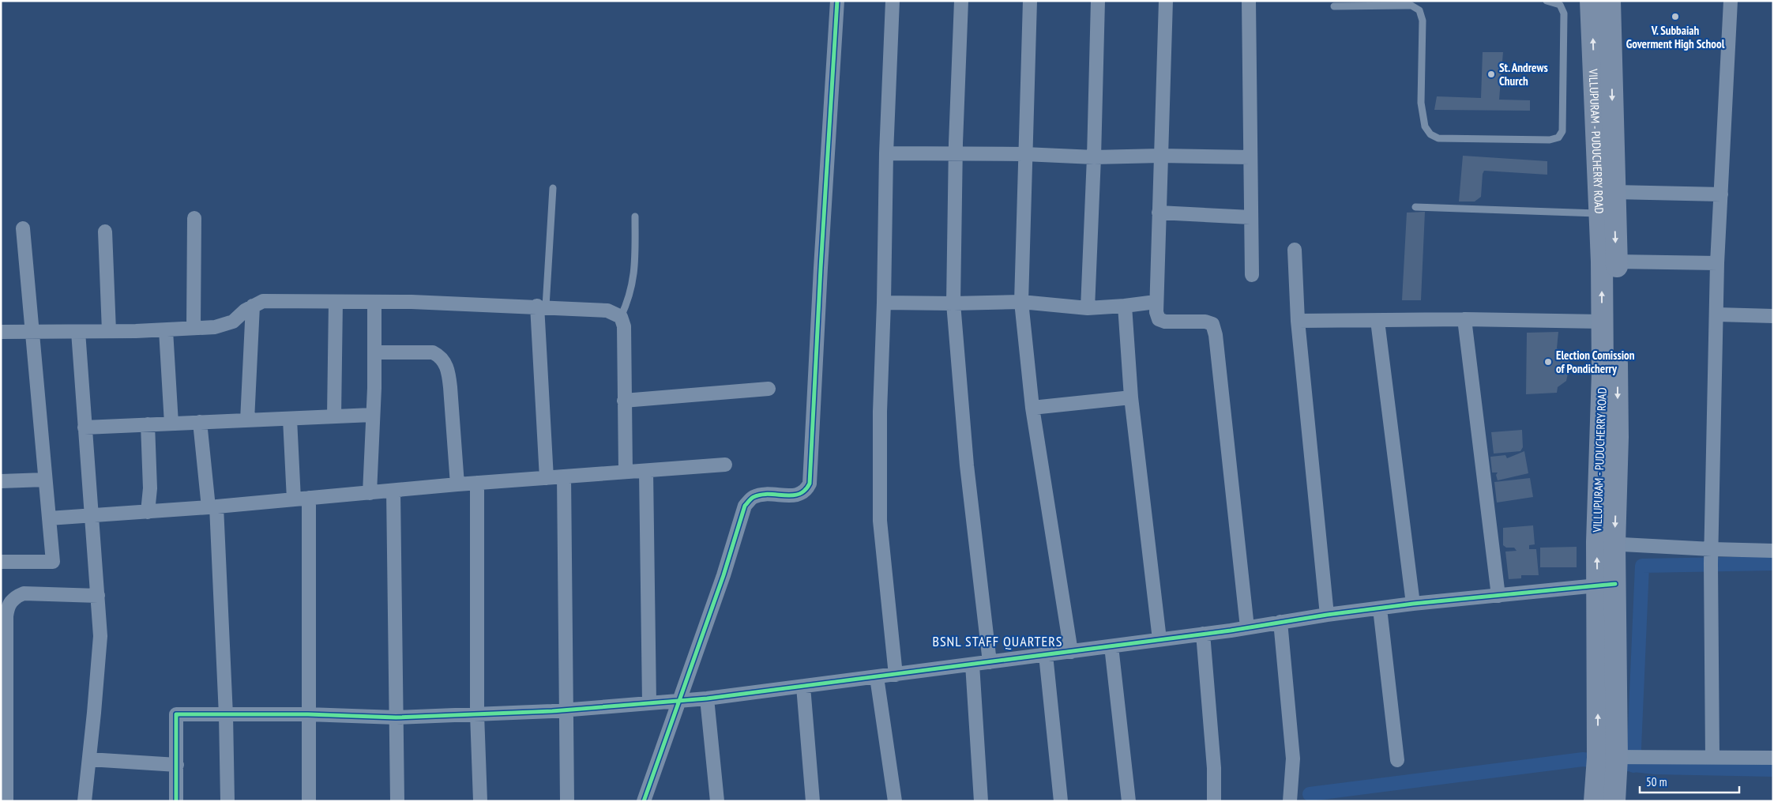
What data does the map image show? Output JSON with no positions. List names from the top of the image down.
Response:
{
  "streets": {
    "highway": ["VILLUPURAM - PUDUCHERRY ROAD"]
  },
  "districts": ["BSNL STAFF QUARTERS"],
  "places": ["V. Subbaiah Goverment High School", "St. Andrews Church", "Election Comission of Pondicherry"],
  "scale_bar": "50 m"
}
